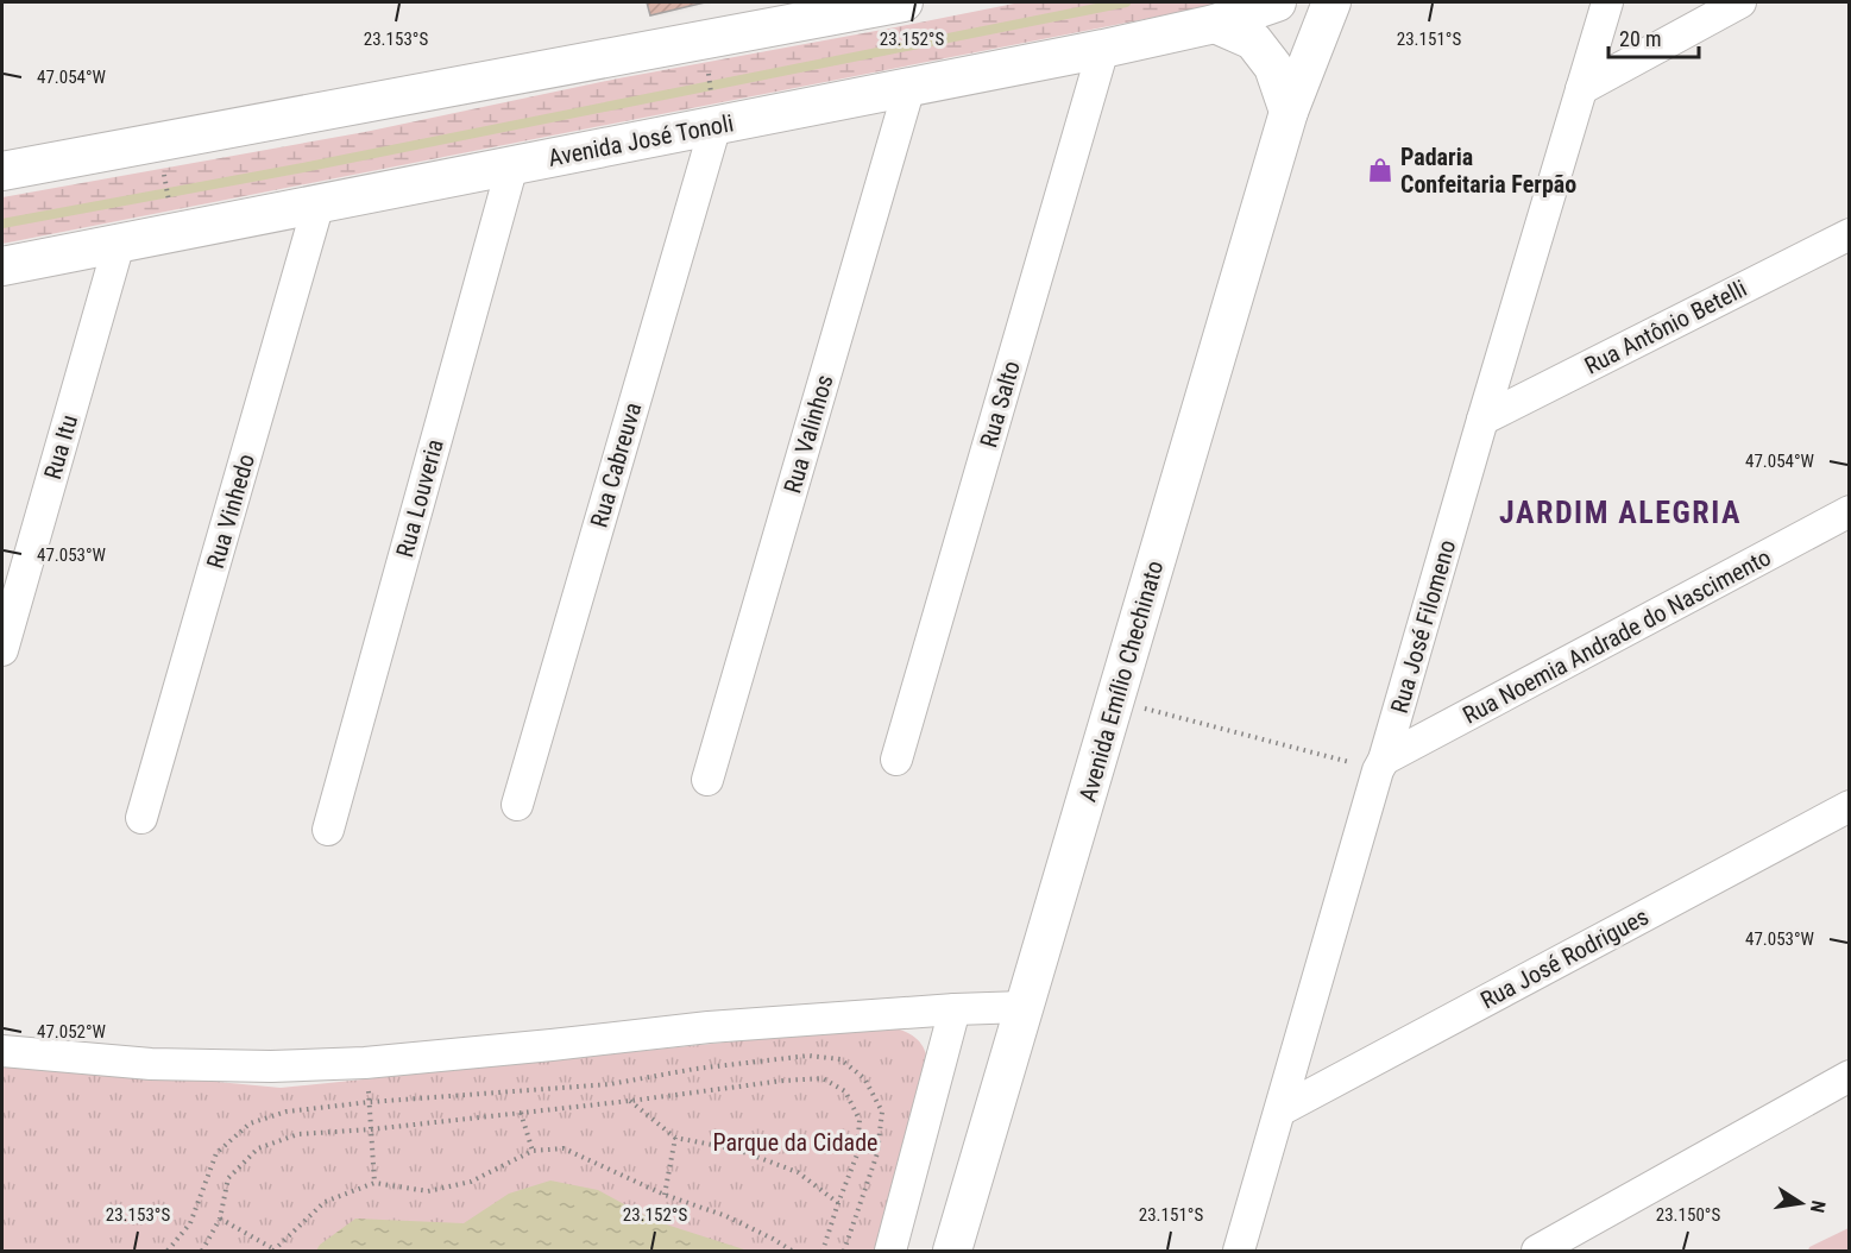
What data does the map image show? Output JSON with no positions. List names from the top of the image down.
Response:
{
  "streets": {
    "main road": ["Avenida José Tonoli", "Avenida Emílio Chechinato"],
    "street": [
      "Rua Antônio Betelli",
      "Rua Salto",
      "Rua Valinhos",
      "Rua Itu",
      "Rua Cabreuva",
      "Rua Louveria",
      "Rua Vinhedo",
      "Rua José Filomeno",
      "Rua Noemia Andrade do Nascimento",
      "Rua José Rodrigues"
    ]
  },
  "crossings": [
    ["Avenida José Tonoli", "Rua Salto"],
    ["Avenida José Tonoli", "Rua Valinhos"],
    ["Avenida José Tonoli", "Rua Itu"],
    ["Avenida José Tonoli", "Rua Cabreuva"],
    ["Avenida José Tonoli", "Rua Louveria"],
    ["Avenida José Tonoli", "Rua Vinhedo"],
    ["Rua Antônio Betelli", "Rua José Filomeno"],
    ["Rua José Filomeno", "Rua Noemia Andrade do Nascimento"],
    ["Rua José Filomeno", "Rua José Rodrigues"]
  ],
  "districts": ["JARDIM ALEGRIA"],
  "parks": ["Parque da Cidade"],
  "places": {
    "shop": ["Padaria Confeitaria Ferpão"]
  },
  "scale_bar": "20 m",
  "north": "right",
  "coordinates": [
    "23.153°S",
    "23.152°S",
    "23.151°S",
    "47.054°W",
    "47.053°W",
    "47.052°W",
    "23.150°S"
  ]
}
